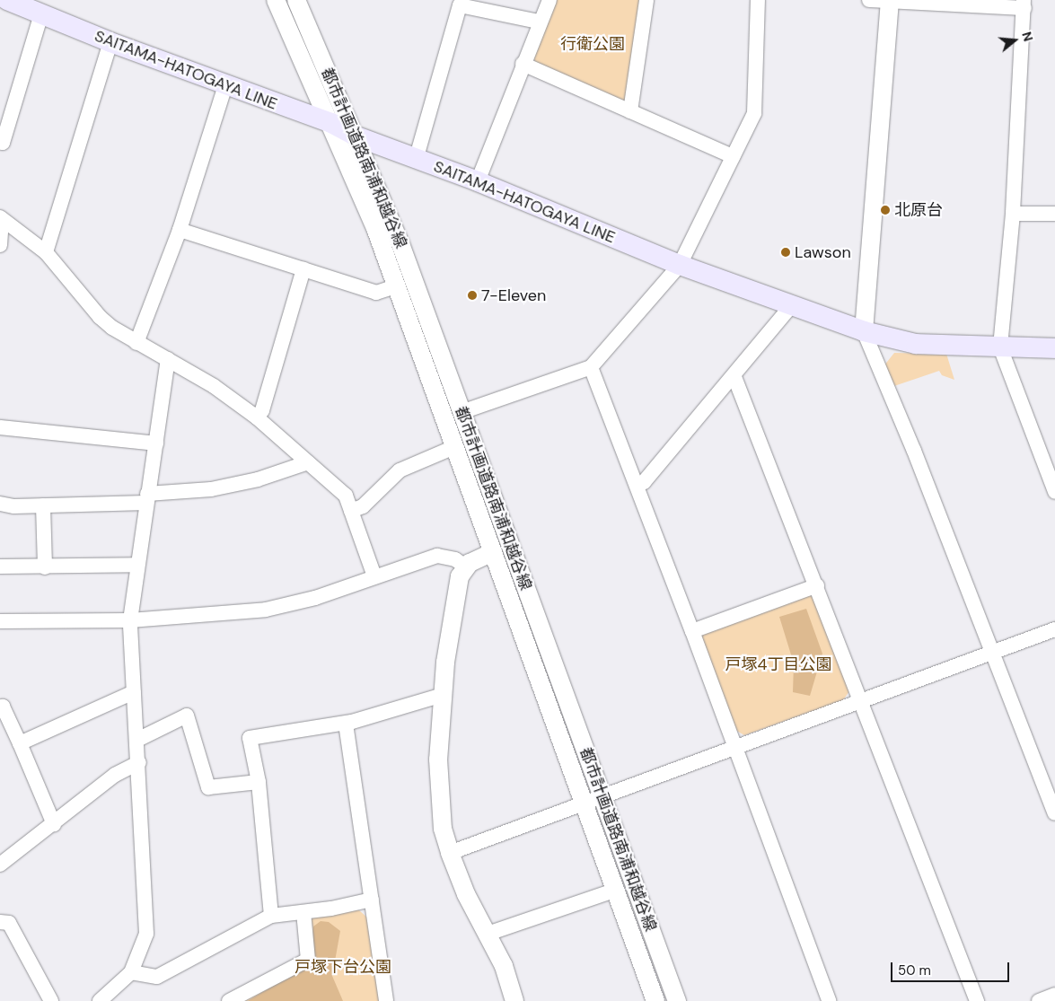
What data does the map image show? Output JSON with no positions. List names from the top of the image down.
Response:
{
  "streets": {
    "main road": ["SAITAMA-HATOGAYA LINE"],
    "street": ["都市計画道路南浦和越谷線"]
  },
  "crossings": [
    ["SAITAMA-HATOGAYA LINE", "都市計画道路南浦和越谷線"]
  ],
  "parks": ["行衛公園", "戸塚4丁目公園", "戸塚下台公園"],
  "places": ["北原台", "Lawson", "7-Eleven"],
  "scale_bar": "50 m",
  "north": "right"
}
